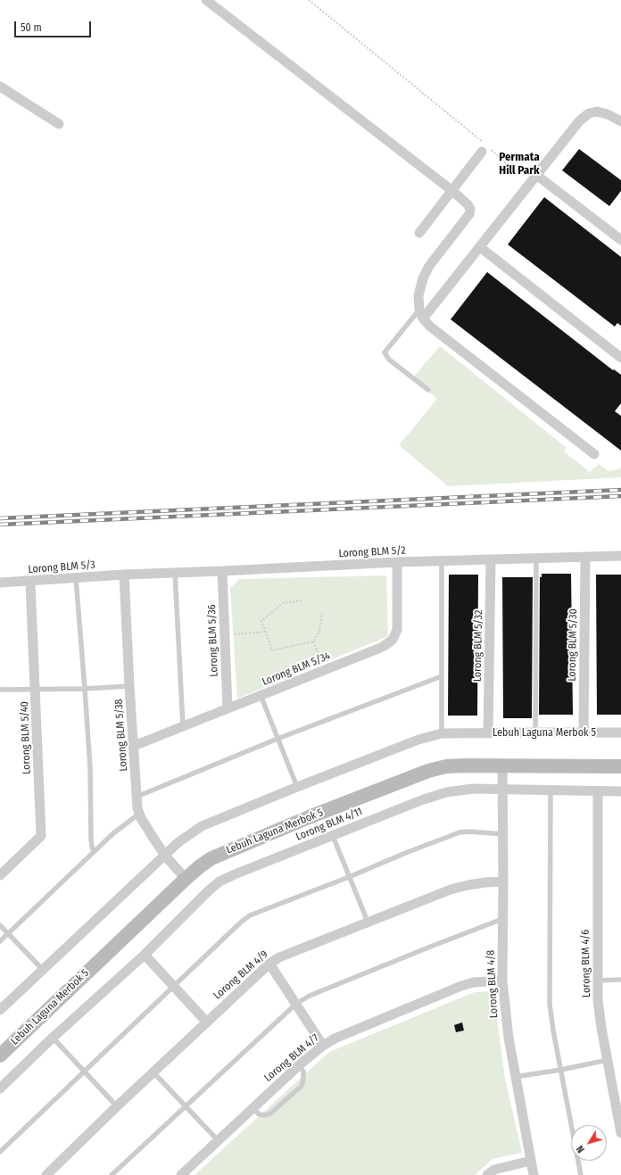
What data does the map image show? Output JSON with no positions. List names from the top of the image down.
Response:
{
  "streets": {
    "street": [
      "Lorong BLM 5/2",
      "Lorong BLM 5/3",
      "Lorong BLM 5/36",
      "Lorong BLM 5/30",
      "Lorong BLM 5/32",
      "Lorong BLM 5/34",
      "Lebuh Laguna Merbok 5",
      "Lorong BLM 5/38",
      "Lorong BLM 5/40",
      "Lorong BLM 4/11",
      "Lorong BLM 4/6",
      "Lorong BLM 4/9",
      "Lorong BLM 4/8",
      "Lorong BLM 4/7"
    ]
  },
  "crossings": [
    ["Lorong BLM 5/2", "Lorong BLM 5/3"],
    ["Lorong BLM 5/2", "Lorong BLM 5/36"],
    ["Lorong BLM 5/2", "Lorong BLM 5/30"],
    ["Lorong BLM 5/2", "Lorong BLM 5/32"],
    ["Lorong BLM 5/2", "Lorong BLM 5/34"],
    ["Lorong BLM 5/2", "Lorong BLM 5/38"],
    ["Lorong BLM 5/3", "Lorong BLM 5/38"],
    ["Lorong BLM 5/3", "Lorong BLM 5/40"],
    ["Lorong BLM 5/36", "Lorong BLM 5/34"],
    ["Lorong BLM 5/30", "Lebuh Laguna Merbok 5"],
    ["Lorong BLM 5/32", "Lebuh Laguna Merbok 5"],
    ["Lorong BLM 5/34", "Lorong BLM 5/38"],
    ["Lebuh Laguna Merbok 5", "Lorong BLM 5/38"],
    ["Lebuh Laguna Merbok 5", "Lorong BLM 4/8"],
    ["Lorong BLM 4/11", "Lorong BLM 4/6"],
    ["Lorong BLM 4/11", "Lorong BLM 4/8"],
    ["Lorong BLM 4/9", "Lorong BLM 4/8"],
    ["Lorong BLM 4/8", "Lorong BLM 4/7"]
  ],
  "districts": ["Permata Hill Park"],
  "scale_bar": "50 m",
  "north": "bottom left"
}
